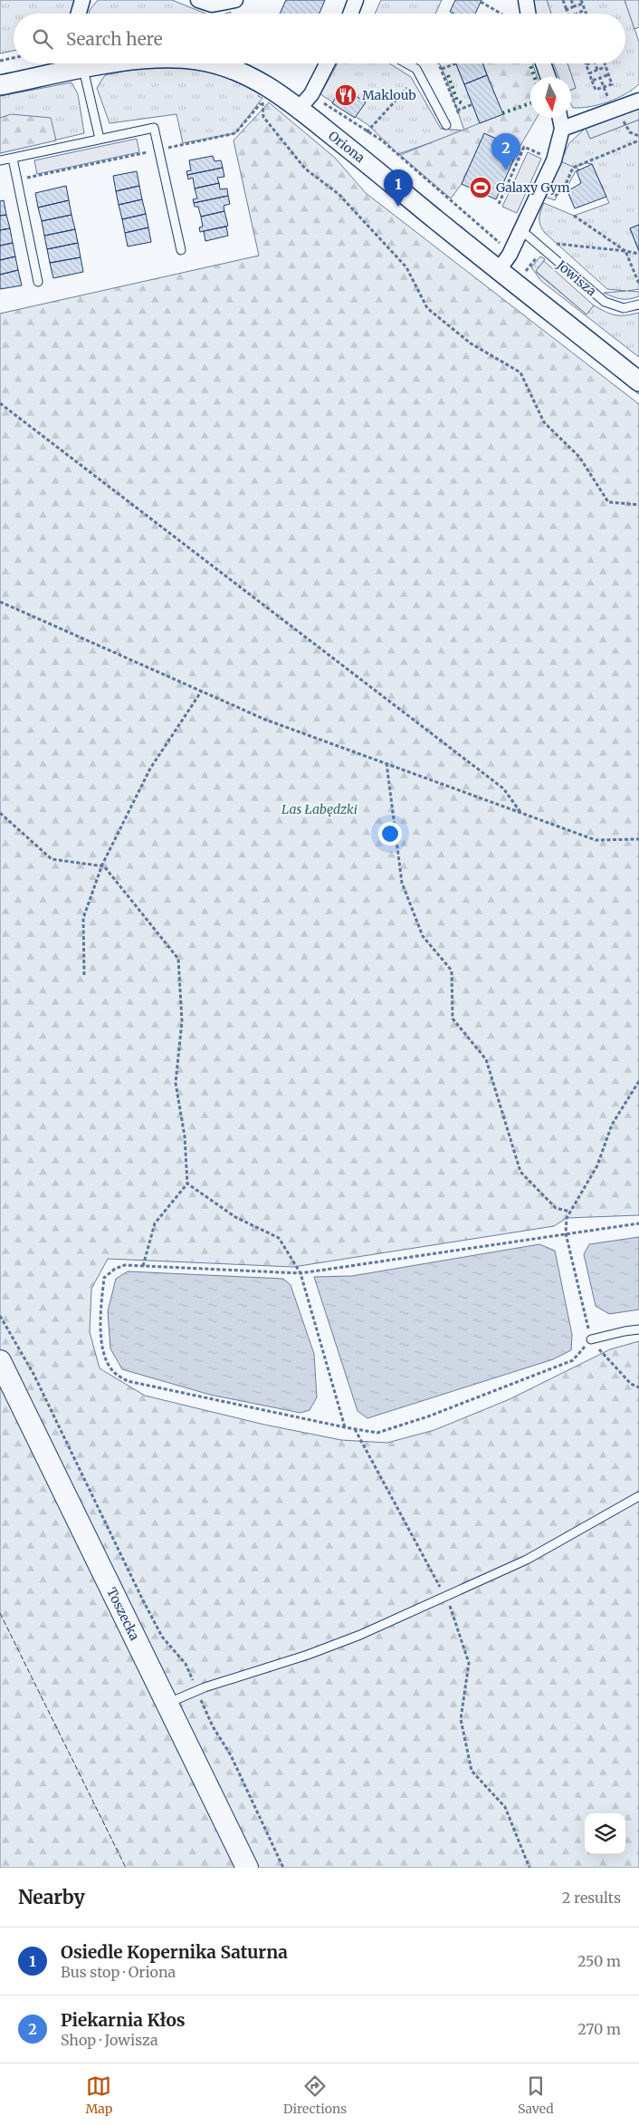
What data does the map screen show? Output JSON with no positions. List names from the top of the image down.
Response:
{
  "streets": {
    "main road": ["Toszecka"],
    "street": ["Oriona"],
    "lane": ["Jowisza"]
  },
  "parks": ["Las Łabędzki"],
  "places": {
    "restaurant": ["Makloub"],
    "sports": ["Galaxy Gym"]
  },
  "north": "bottom",
  "page": {
    "search": "Search here",
    "pins": ["2", "1"],
    "heading": ["Nearby", "2 results"],
    "list": [
      {
        "mark": "1",
        "name": "Osiedle Kopernika Saturna",
        "note": "Bus stop · Oriona",
        "value": "250 m"
      },
      {
        "mark": "2",
        "name": "Piekarnia Kłos",
        "note": "Shop · Jowisza",
        "value": "270 m"
      }
    ],
    "nav": ["Map", "Directions", "Saved"]
  }
}
